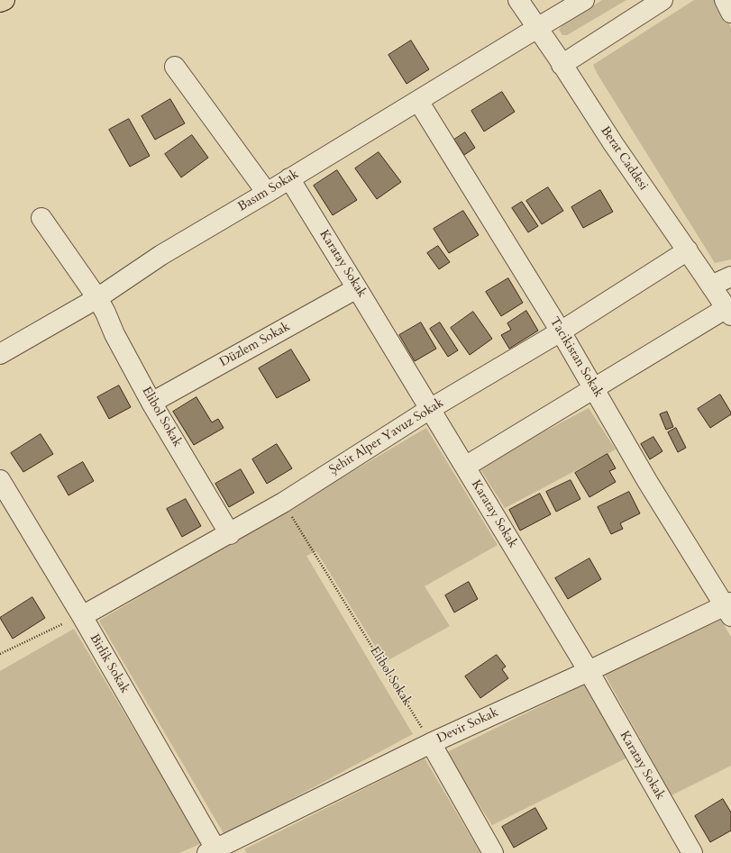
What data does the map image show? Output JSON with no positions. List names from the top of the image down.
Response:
{
  "streets": {
    "street": [
      "Berat Caddesi",
      "Basım Sokak",
      "Karatay Sokak",
      "Düzlem Sokak",
      "Tacikistan Sokak",
      "Elibol Sokak",
      "Şehit Alper Yavuz Sokak",
      "Birlik Sokak",
      "Devir Sokak"
    ]
  },
  "crossings": [
    ["Berat Caddesi", "Basım Sokak"],
    ["Berat Caddesi", "Şehit Alper Yavuz Sokak"],
    ["Basım Sokak", "Karatay Sokak"],
    ["Basım Sokak", "Tacikistan Sokak"],
    ["Basım Sokak", "Elibol Sokak"],
    ["Karatay Sokak", "Düzlem Sokak"],
    ["Karatay Sokak", "Şehit Alper Yavuz Sokak"],
    ["Karatay Sokak", "Devir Sokak"],
    ["Düzlem Sokak", "Elibol Sokak"],
    ["Tacikistan Sokak", "Şehit Alper Yavuz Sokak"],
    ["Tacikistan Sokak", "Devir Sokak"],
    ["Elibol Sokak", "Şehit Alper Yavuz Sokak"],
    ["Elibol Sokak", "Devir Sokak"],
    ["Şehit Alper Yavuz Sokak", "Birlik Sokak"],
    ["Birlik Sokak", "Devir Sokak"]
  ]
}
